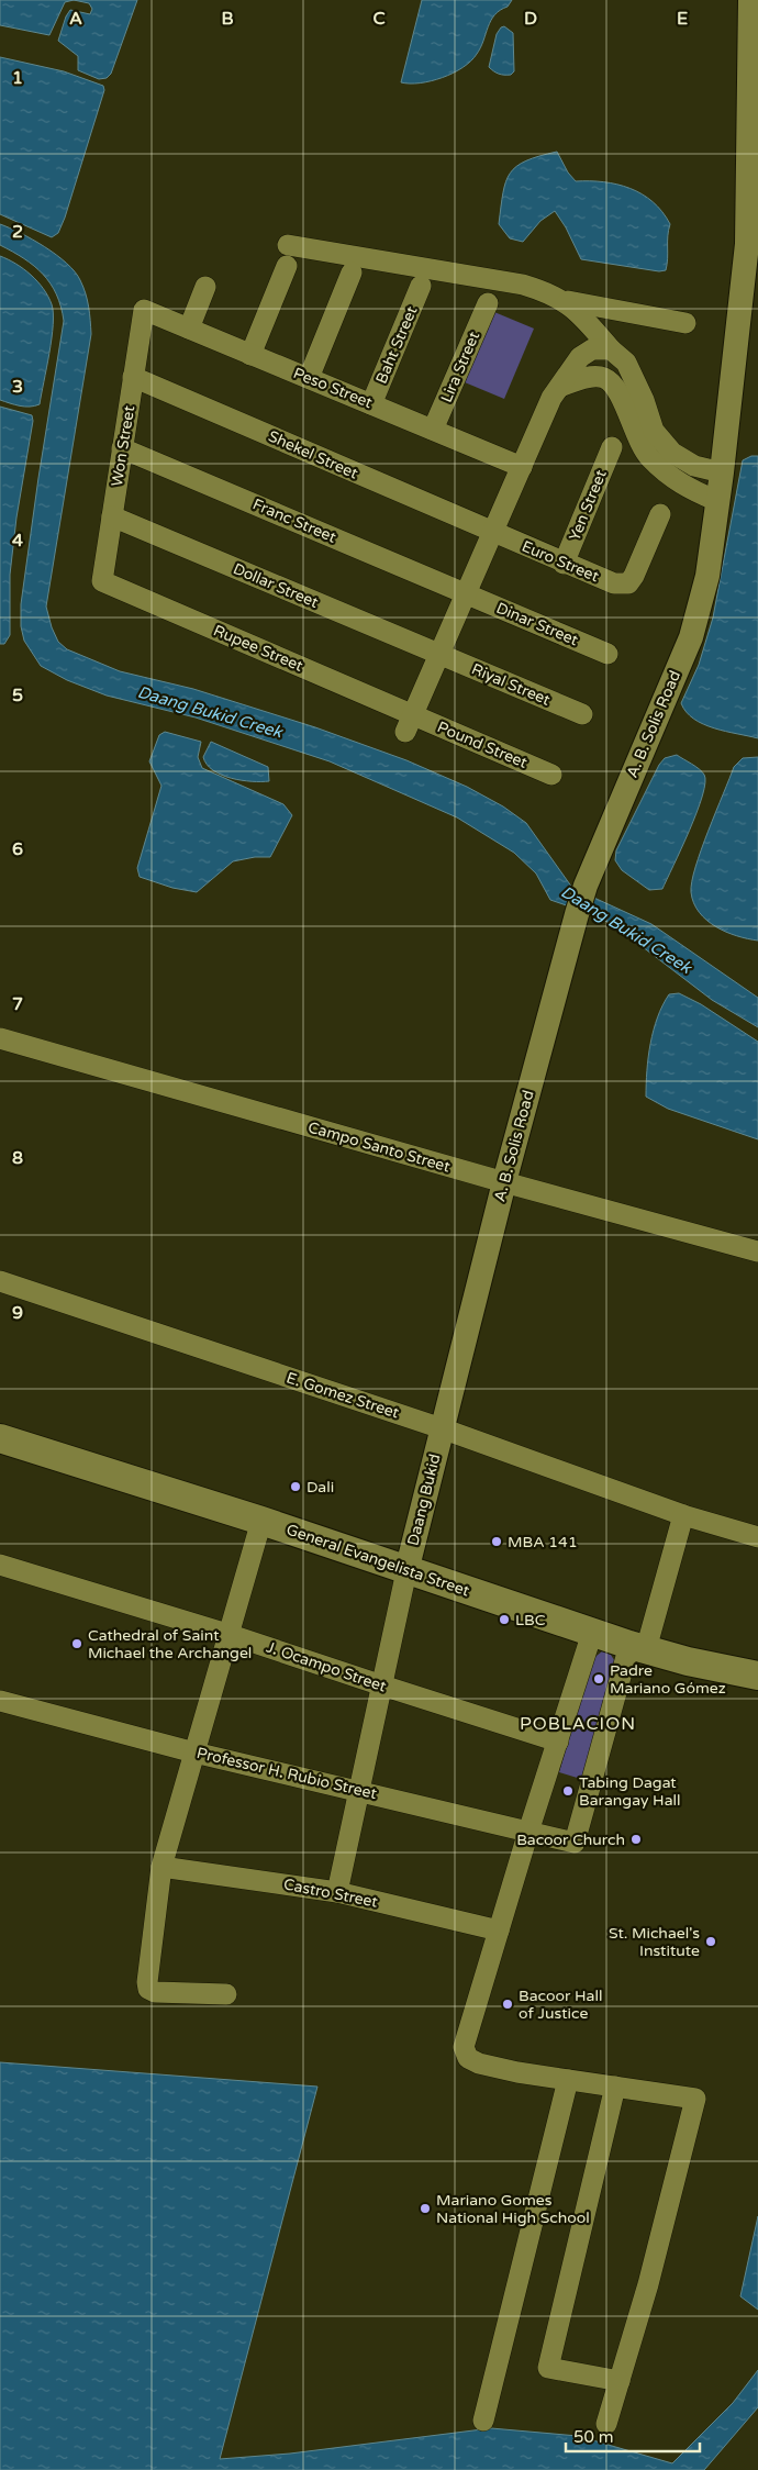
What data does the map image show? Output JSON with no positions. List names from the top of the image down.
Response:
{
  "streets": {
    "main road": ["General Evangelista Street"],
    "street": [
      "Baht Street",
      "Lira Street",
      "Peso Street",
      "Won Street",
      "Shekel Street",
      "Yen Street",
      "Franc Street",
      "Euro Street",
      "Dollar Street",
      "Dinar Street",
      "Rupee Street",
      "Riyal Street",
      "A. B. Solis Road",
      "Pound Street",
      "Campo Santo Street",
      "E. Gomez Street",
      "Daang Bukid",
      "J. Ocampo Street",
      "Professor H. Rubio Street",
      "Castro Street"
    ]
  },
  "crossings": [
    ["Baht Street", "Peso Street"],
    ["Lira Street", "Peso Street"],
    ["Peso Street", "Won Street"],
    ["Won Street", "Shekel Street"],
    ["Won Street", "Franc Street"],
    ["Won Street", "Dollar Street"],
    ["Won Street", "Rupee Street"],
    ["Shekel Street", "Euro Street"],
    ["Yen Street", "Euro Street"],
    ["Franc Street", "Dinar Street"],
    ["Dollar Street", "Riyal Street"],
    ["Rupee Street", "Pound Street"],
    ["A. B. Solis Road", "Campo Santo Street"],
    ["A. B. Solis Road", "E. Gomez Street"],
    ["A. B. Solis Road", "Daang Bukid"],
    ["E. Gomez Street", "Daang Bukid"],
    ["Daang Bukid", "General Evangelista Street"],
    ["General Evangelista Street", "Professor H. Rubio Street"]
  ],
  "districts": ["POBLACION"],
  "water": ["Daang Bukid Creek"],
  "places": [
    "Dali",
    "MBA 141",
    "LBC",
    "Cathedral of Saint Michael the Archangel",
    "Padre Mariano Gómez",
    "Tabing Dagat Barangay Hall",
    "Bacoor Church",
    "St. Michael's Institute",
    "Bacoor Hall of Justice",
    "Mariano Gomes National High School"
  ],
  "scale_bar": "50 m",
  "grid": {
    "columns": [
      "A",
      "B",
      "C",
      "D",
      "E"
    ],
    "rows": [
      "1",
      "2",
      "3",
      "4",
      "5",
      "6",
      "7",
      "8",
      "9"
    ]
  }
}
